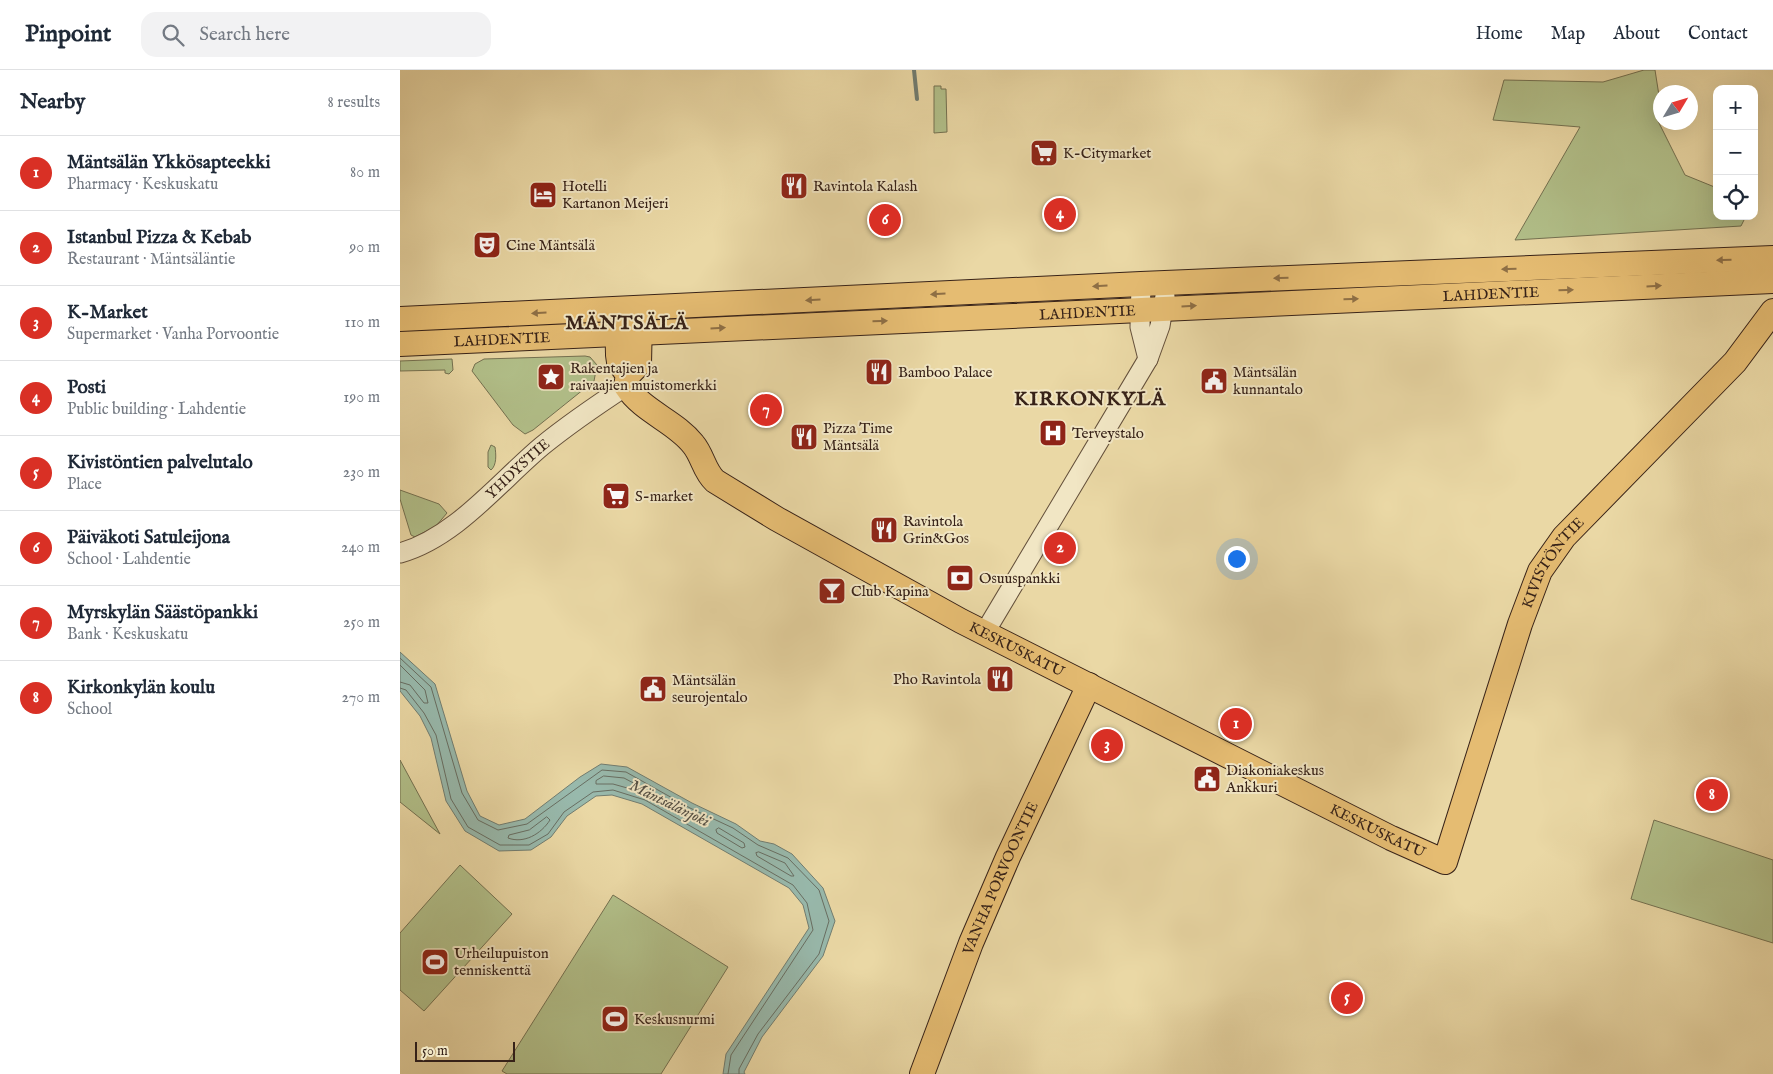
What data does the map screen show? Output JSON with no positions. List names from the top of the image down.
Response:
{
  "streets": {
    "main road": [
      "LAHDENTIE",
      "KIVISTÖNTIE",
      "KESKUSKATU",
      "VANHA PORVOONTIE"
    ],
    "street": ["YHDYSTIE"]
  },
  "crossings": [
    ["LAHDENTIE", "KIVISTÖNTIE"],
    ["YHDYSTIE", "KESKUSKATU"],
    ["KIVISTÖNTIE", "KESKUSKATU"],
    ["KESKUSKATU", "VANHA PORVOONTIE"]
  ],
  "districts": ["MÄNTSÄLÄ", "KIRKONKYLÄ"],
  "water": ["Mäntsälänjoki"],
  "places": {
    "supermarket": ["K-Citymarket", "S-market"],
    "restaurant": [
      "Ravintola Kalash",
      "Bamboo Palace",
      "Pizza Time Mäntsälä",
      "Ravintola Grin&Gos",
      "Pho Ravintola"
    ],
    "hotel": ["Hotelli Kartanon Meijeri"],
    "theatre": ["Cine Mäntsälä"],
    "place": ["Rakentajien ja raivaajien muistomerkki"],
    "public building": ["Mäntsälän kunnantalo", "Mäntsälän seurojentalo", "Diakoniakeskus Ankkuri"],
    "hospital": ["Terveystalo"],
    "bank": ["Osuuspankki"],
    "bar": ["Club Kapina"],
    "sports": ["Urheilupuiston tenniskenttä", "Keskusnurmi"]
  },
  "scale_bar": "50 m",
  "north": "top right",
  "page": {
    "header": "Pinpoint",
    "search": "Search here",
    "nav": [
      "Home",
      "Map",
      "About",
      "Contact"
    ],
    "heading": ["Nearby", "8 results"],
    "map_buttons": ["+", "−"],
    "list": [
      {
        "mark": "1",
        "name": "Mäntsälän Ykkösapteekki",
        "note": "Pharmacy · Keskuskatu",
        "value": "80 m"
      },
      {
        "mark": "2",
        "name": "Istanbul Pizza & Kebab",
        "note": "Restaurant · Mäntsäläntie",
        "value": "90 m"
      },
      {
        "mark": "3",
        "name": "K-Market",
        "note": "Supermarket · Vanha Porvoontie",
        "value": "110 m"
      },
      {
        "mark": "4",
        "name": "Posti",
        "note": "Public building · Lahdentie",
        "value": "190 m"
      },
      {
        "mark": "5",
        "name": "Kivistöntien palvelutalo",
        "note": "Place",
        "value": "230 m"
      },
      {
        "mark": "6",
        "name": "Päiväkoti Satuleijona",
        "note": "School · Lahdentie",
        "value": "240 m"
      },
      {
        "mark": "7",
        "name": "Myrskylän Säästöpankki",
        "note": "Bank · Keskuskatu",
        "value": "250 m"
      },
      {
        "mark": "8",
        "name": "Kirkonkylän koulu",
        "note": "School",
        "value": "270 m"
      }
    ],
    "pins": [
      "4",
      "6",
      "7",
      "2",
      "1",
      "3",
      "8",
      "5"
    ],
    "scale": "50 m"
  }
}
